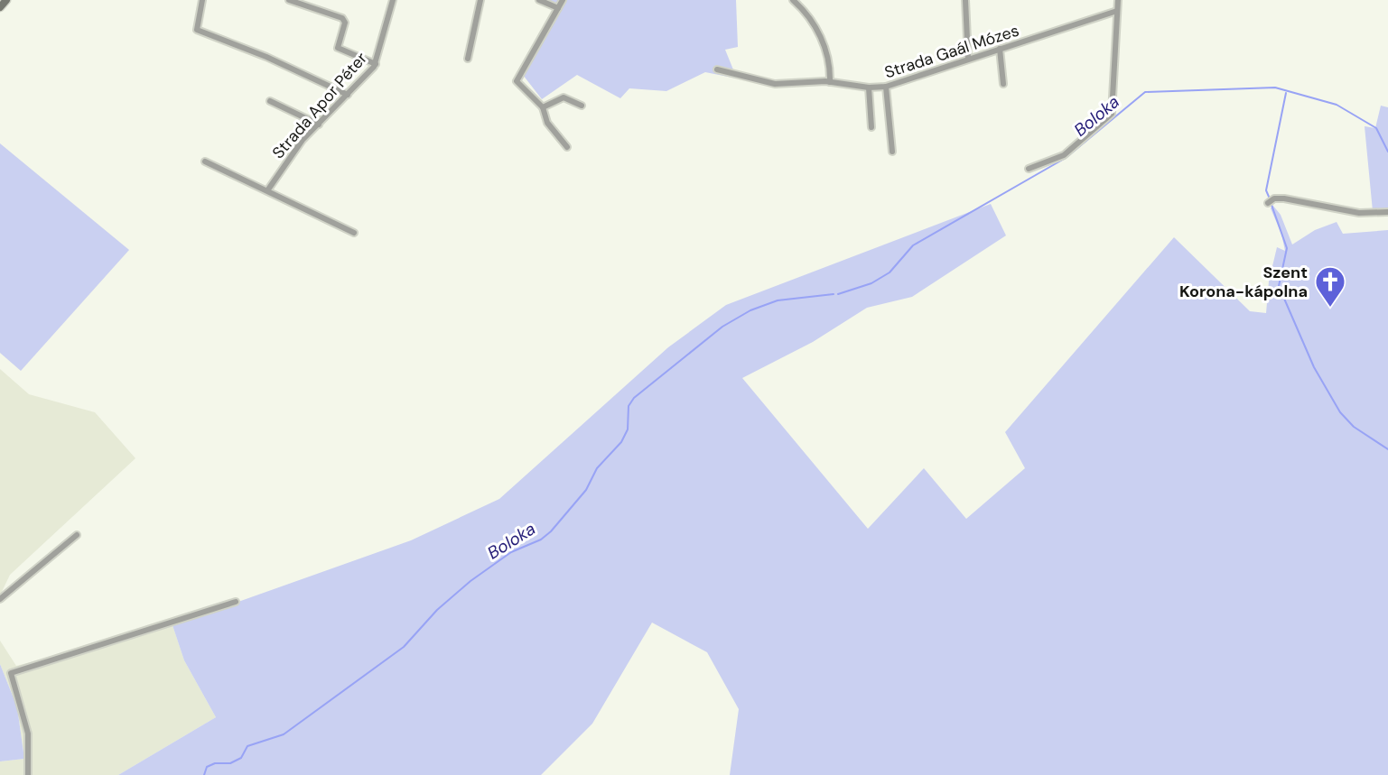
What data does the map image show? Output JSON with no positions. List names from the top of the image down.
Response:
{
  "streets": {
    "street": ["Strada Gaál Mózes", "Strada Apor Péter"]
  },
  "water": ["Boloka"],
  "places": {
    "church": ["Szent Korona-kápolna"]
  }
}
